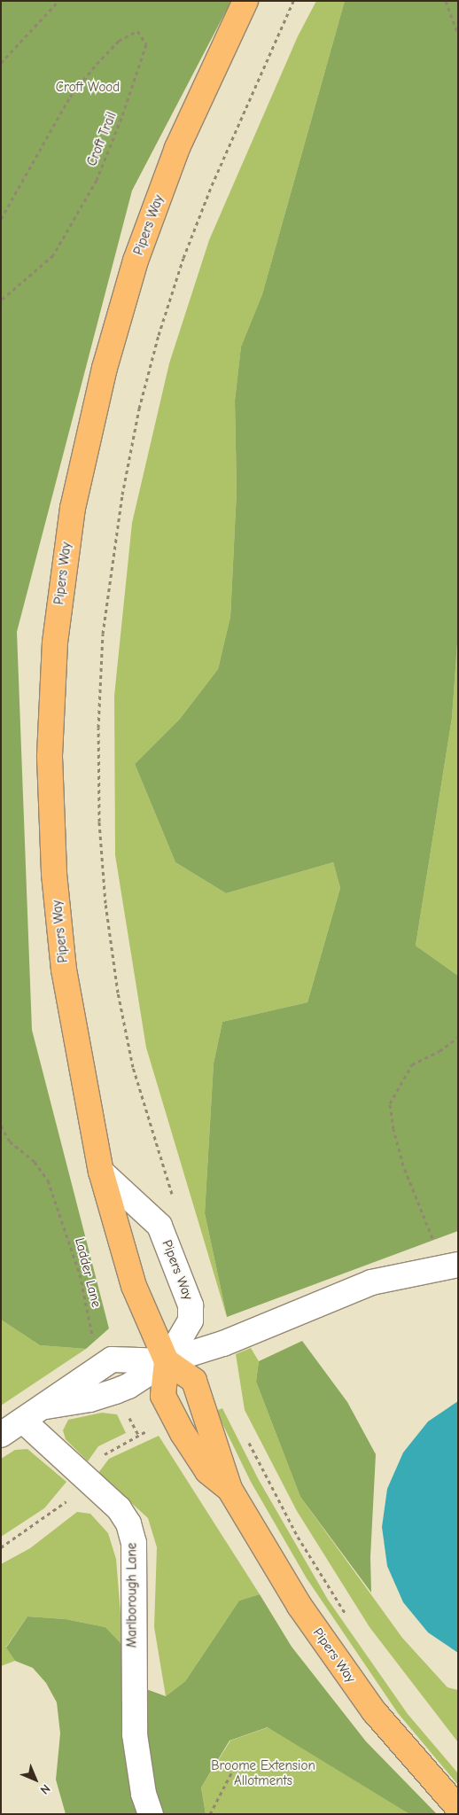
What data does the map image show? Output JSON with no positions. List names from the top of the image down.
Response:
{
  "streets": {
    "main road": ["Pipers Way"],
    "street": ["Marlborough Lane"],
    "path": ["Croft Trail", "Ladder Lane"]
  },
  "parks": ["Croft Wood", "Broome Extension Allotments"],
  "north": "bottom right"
}
